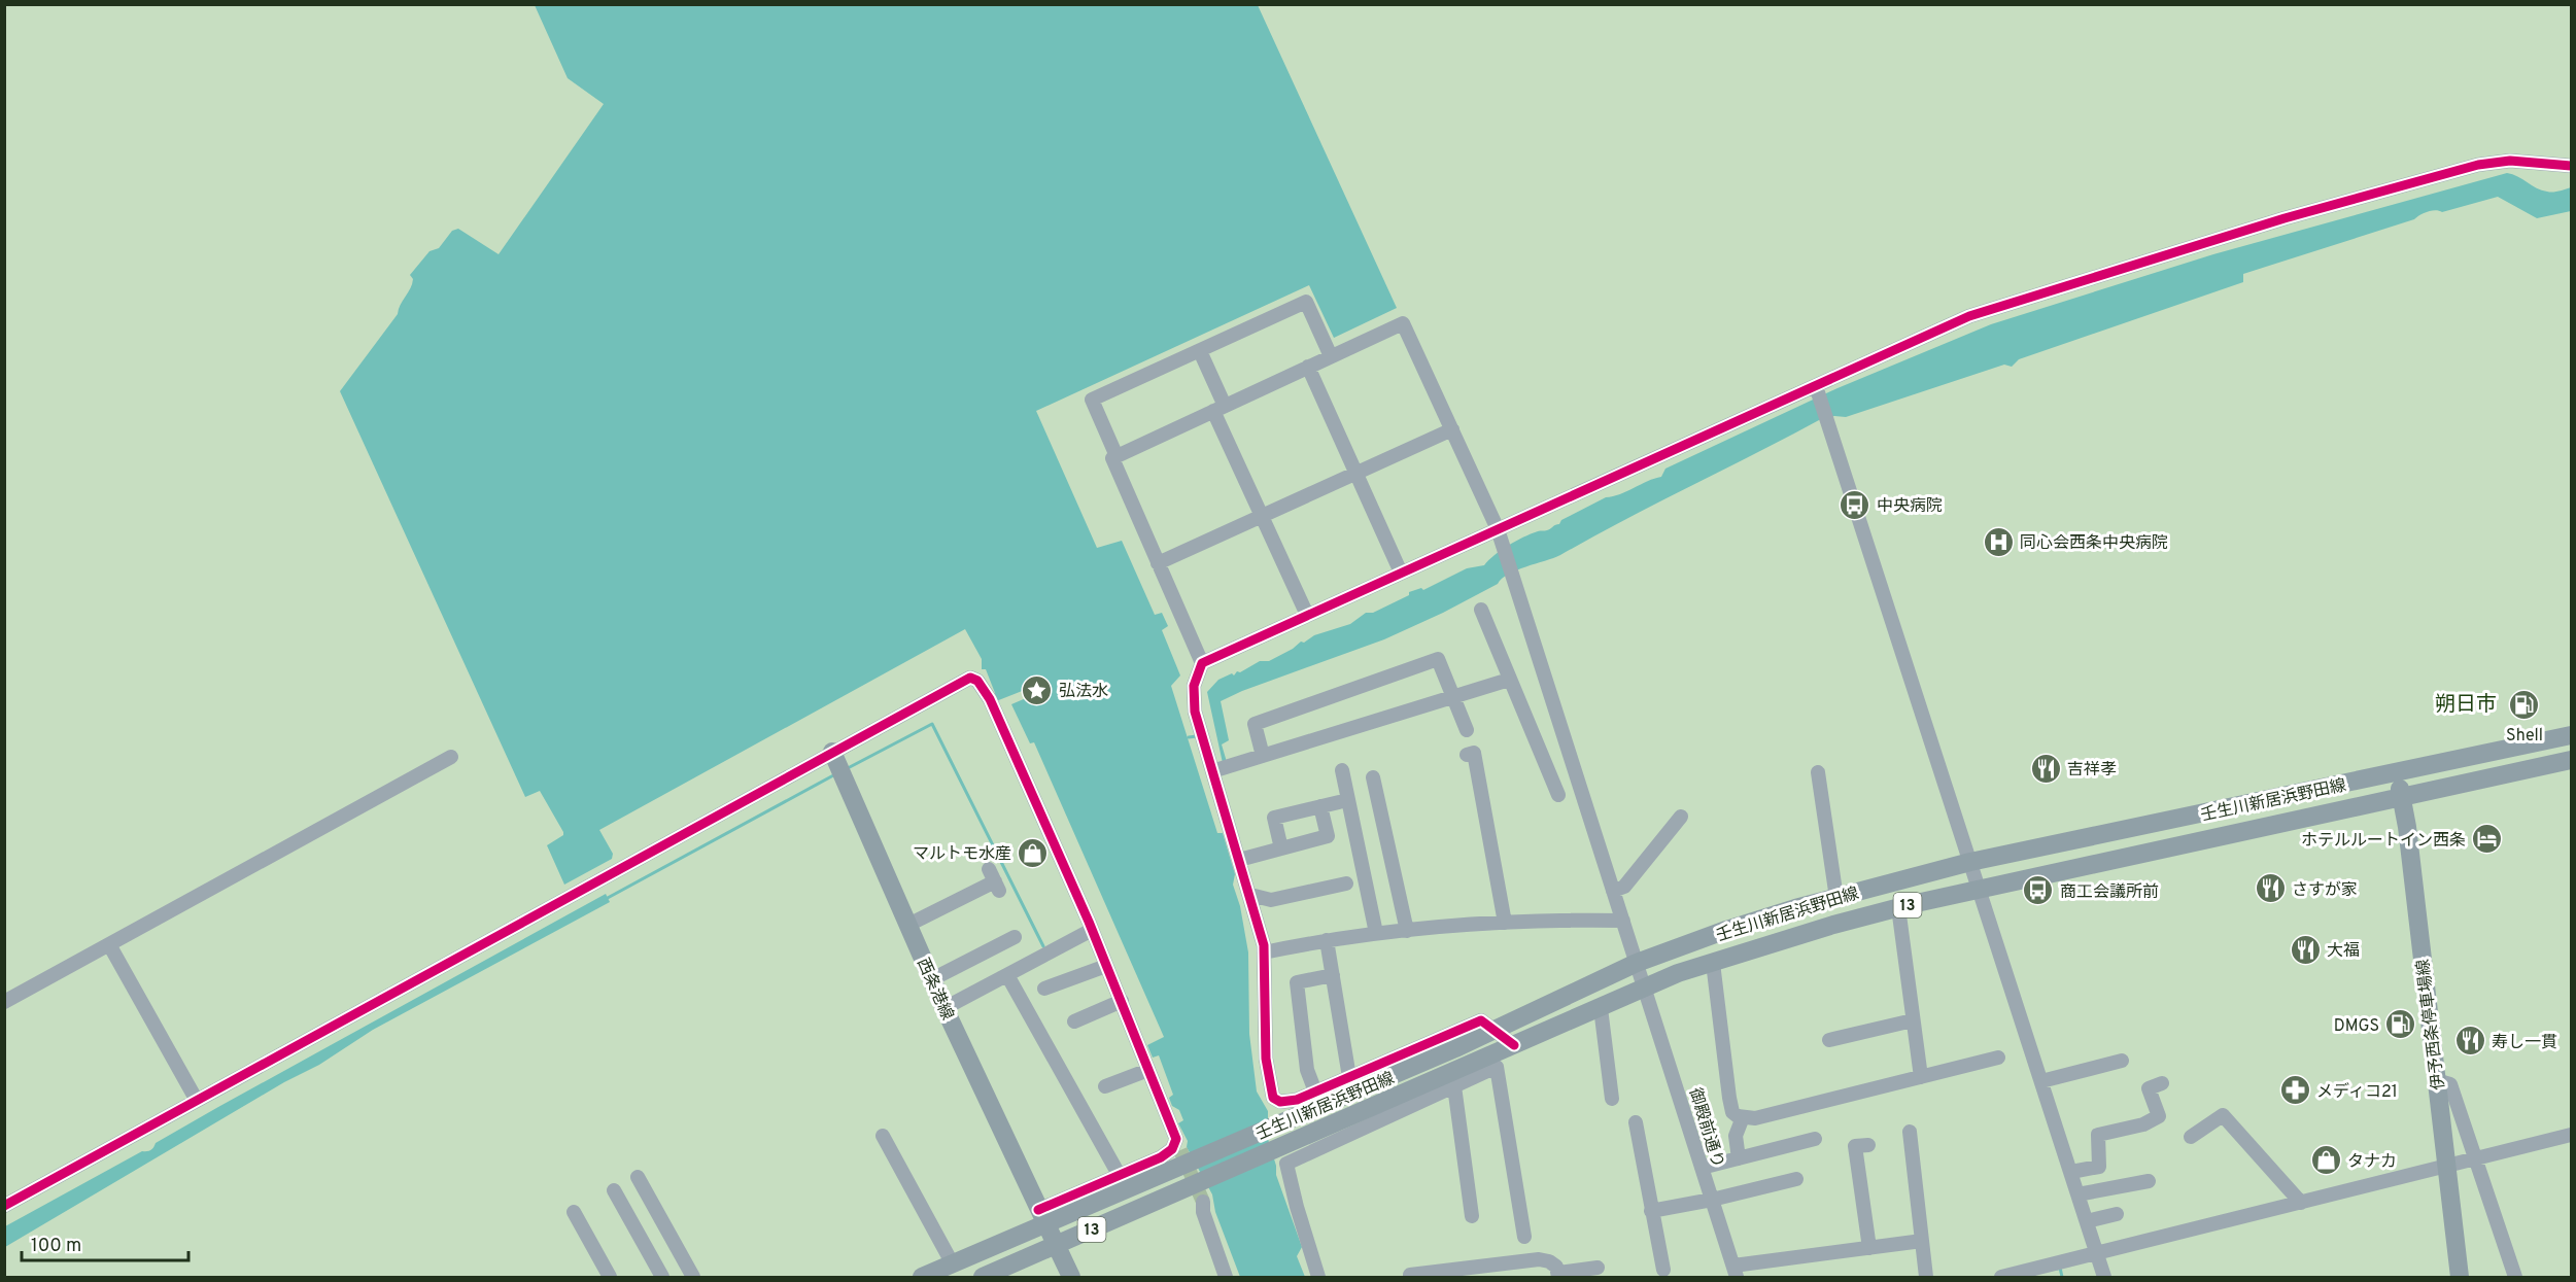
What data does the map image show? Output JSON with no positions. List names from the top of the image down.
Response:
{
  "streets": {
    "main road": [
      "壬生川新居浜野田線",
      "13",
      "西条港線",
      "伊予西条停車場線"
    ],
    "street": ["御殿前通り"]
  },
  "crossings": [
    ["壬生川新居浜野田線", "13"],
    ["壬生川新居浜野田線", "西条港線"],
    ["壬生川新居浜野田線", "伊予西条停車場線"],
    ["壬生川新居浜野田線", "御殿前通り"],
    ["13", "西条港線"]
  ],
  "districts": ["朔日市"],
  "places": {
    "bus stop": ["中央病院", "商工会議所前"],
    "hospital": ["同心会西条中央病院"],
    "place": ["弘法水"],
    "fuel station": ["Shell", "DMGS"],
    "restaurant": [
      "吉祥孝",
      "さすが家",
      "大福",
      "寿し一貫"
    ],
    "hotel": ["ホテルルートイン西条"],
    "shop": ["マルトモ水産", "タナカ"],
    "pharmacy": ["メディコ21"]
  },
  "scale_bar": "100 m"
}
